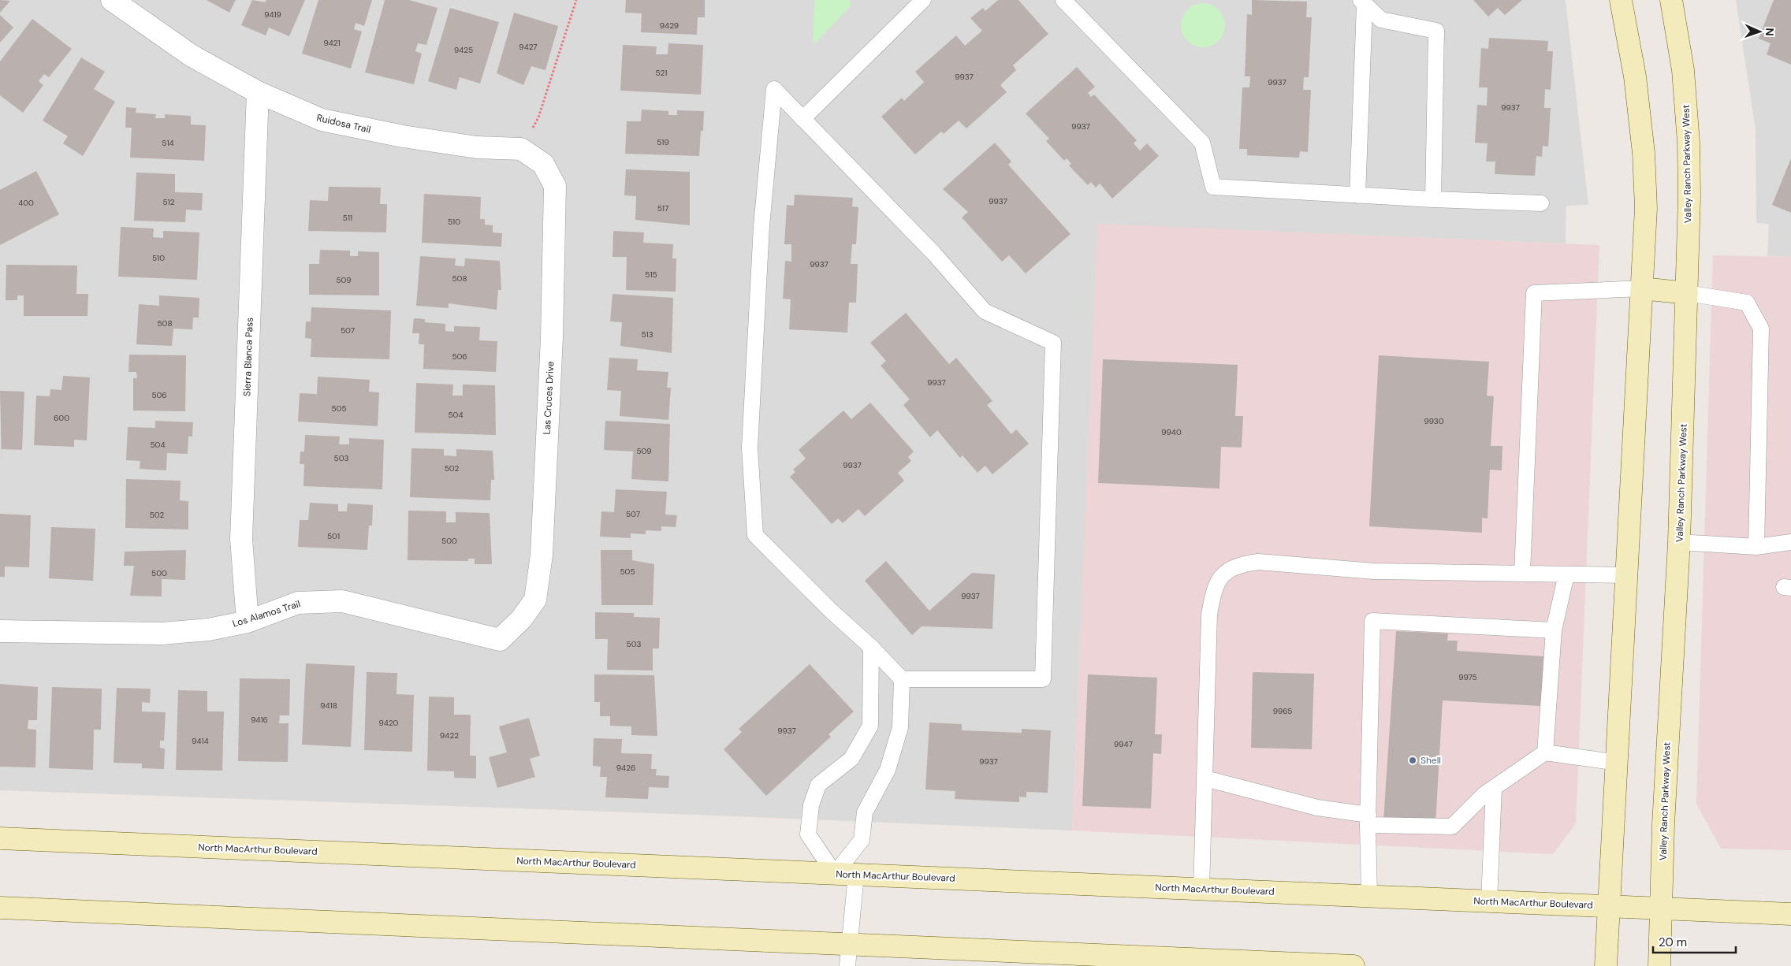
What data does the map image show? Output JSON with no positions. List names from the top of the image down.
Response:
{
  "streets": {
    "main road": ["Valley Ranch Parkway West", "North MacArthur Boulevard"],
    "street": [
      "Ruidosa Trail",
      "Sierra Blanca Pass",
      "Las Cruces Drive",
      "Los Alamos Trail"
    ]
  },
  "crossings": [
    ["Ruidosa Trail", "Sierra Blanca Pass"],
    ["Ruidosa Trail", "Las Cruces Drive"],
    ["Valley Ranch Parkway West", "North MacArthur Boulevard"],
    ["Sierra Blanca Pass", "Los Alamos Trail"],
    ["Las Cruces Drive", "Los Alamos Trail"]
  ],
  "places": ["Shell"],
  "house_numbers": [
    "9419",
    "9429",
    "9421",
    "9427",
    "9425",
    "521",
    "9937",
    "9937",
    "9937",
    "9937",
    "519",
    "514",
    "9937",
    "512",
    "400",
    "517",
    "511",
    "510",
    "510",
    "9937",
    "515",
    "508",
    "509",
    "508",
    "507",
    "513",
    "506",
    "9937",
    "506",
    "505",
    "504",
    "600",
    "9930",
    "9940",
    "504",
    "509",
    "503",
    "9937",
    "502",
    "507",
    "502",
    "501",
    "500",
    "505",
    "500",
    "9937",
    "503",
    "9975",
    "9418",
    "9965",
    "9416",
    "9420",
    "9937",
    "9422",
    "9414",
    "9947",
    "9937",
    "9426"
  ],
  "scale_bar": "20 m",
  "north": "right"
}
